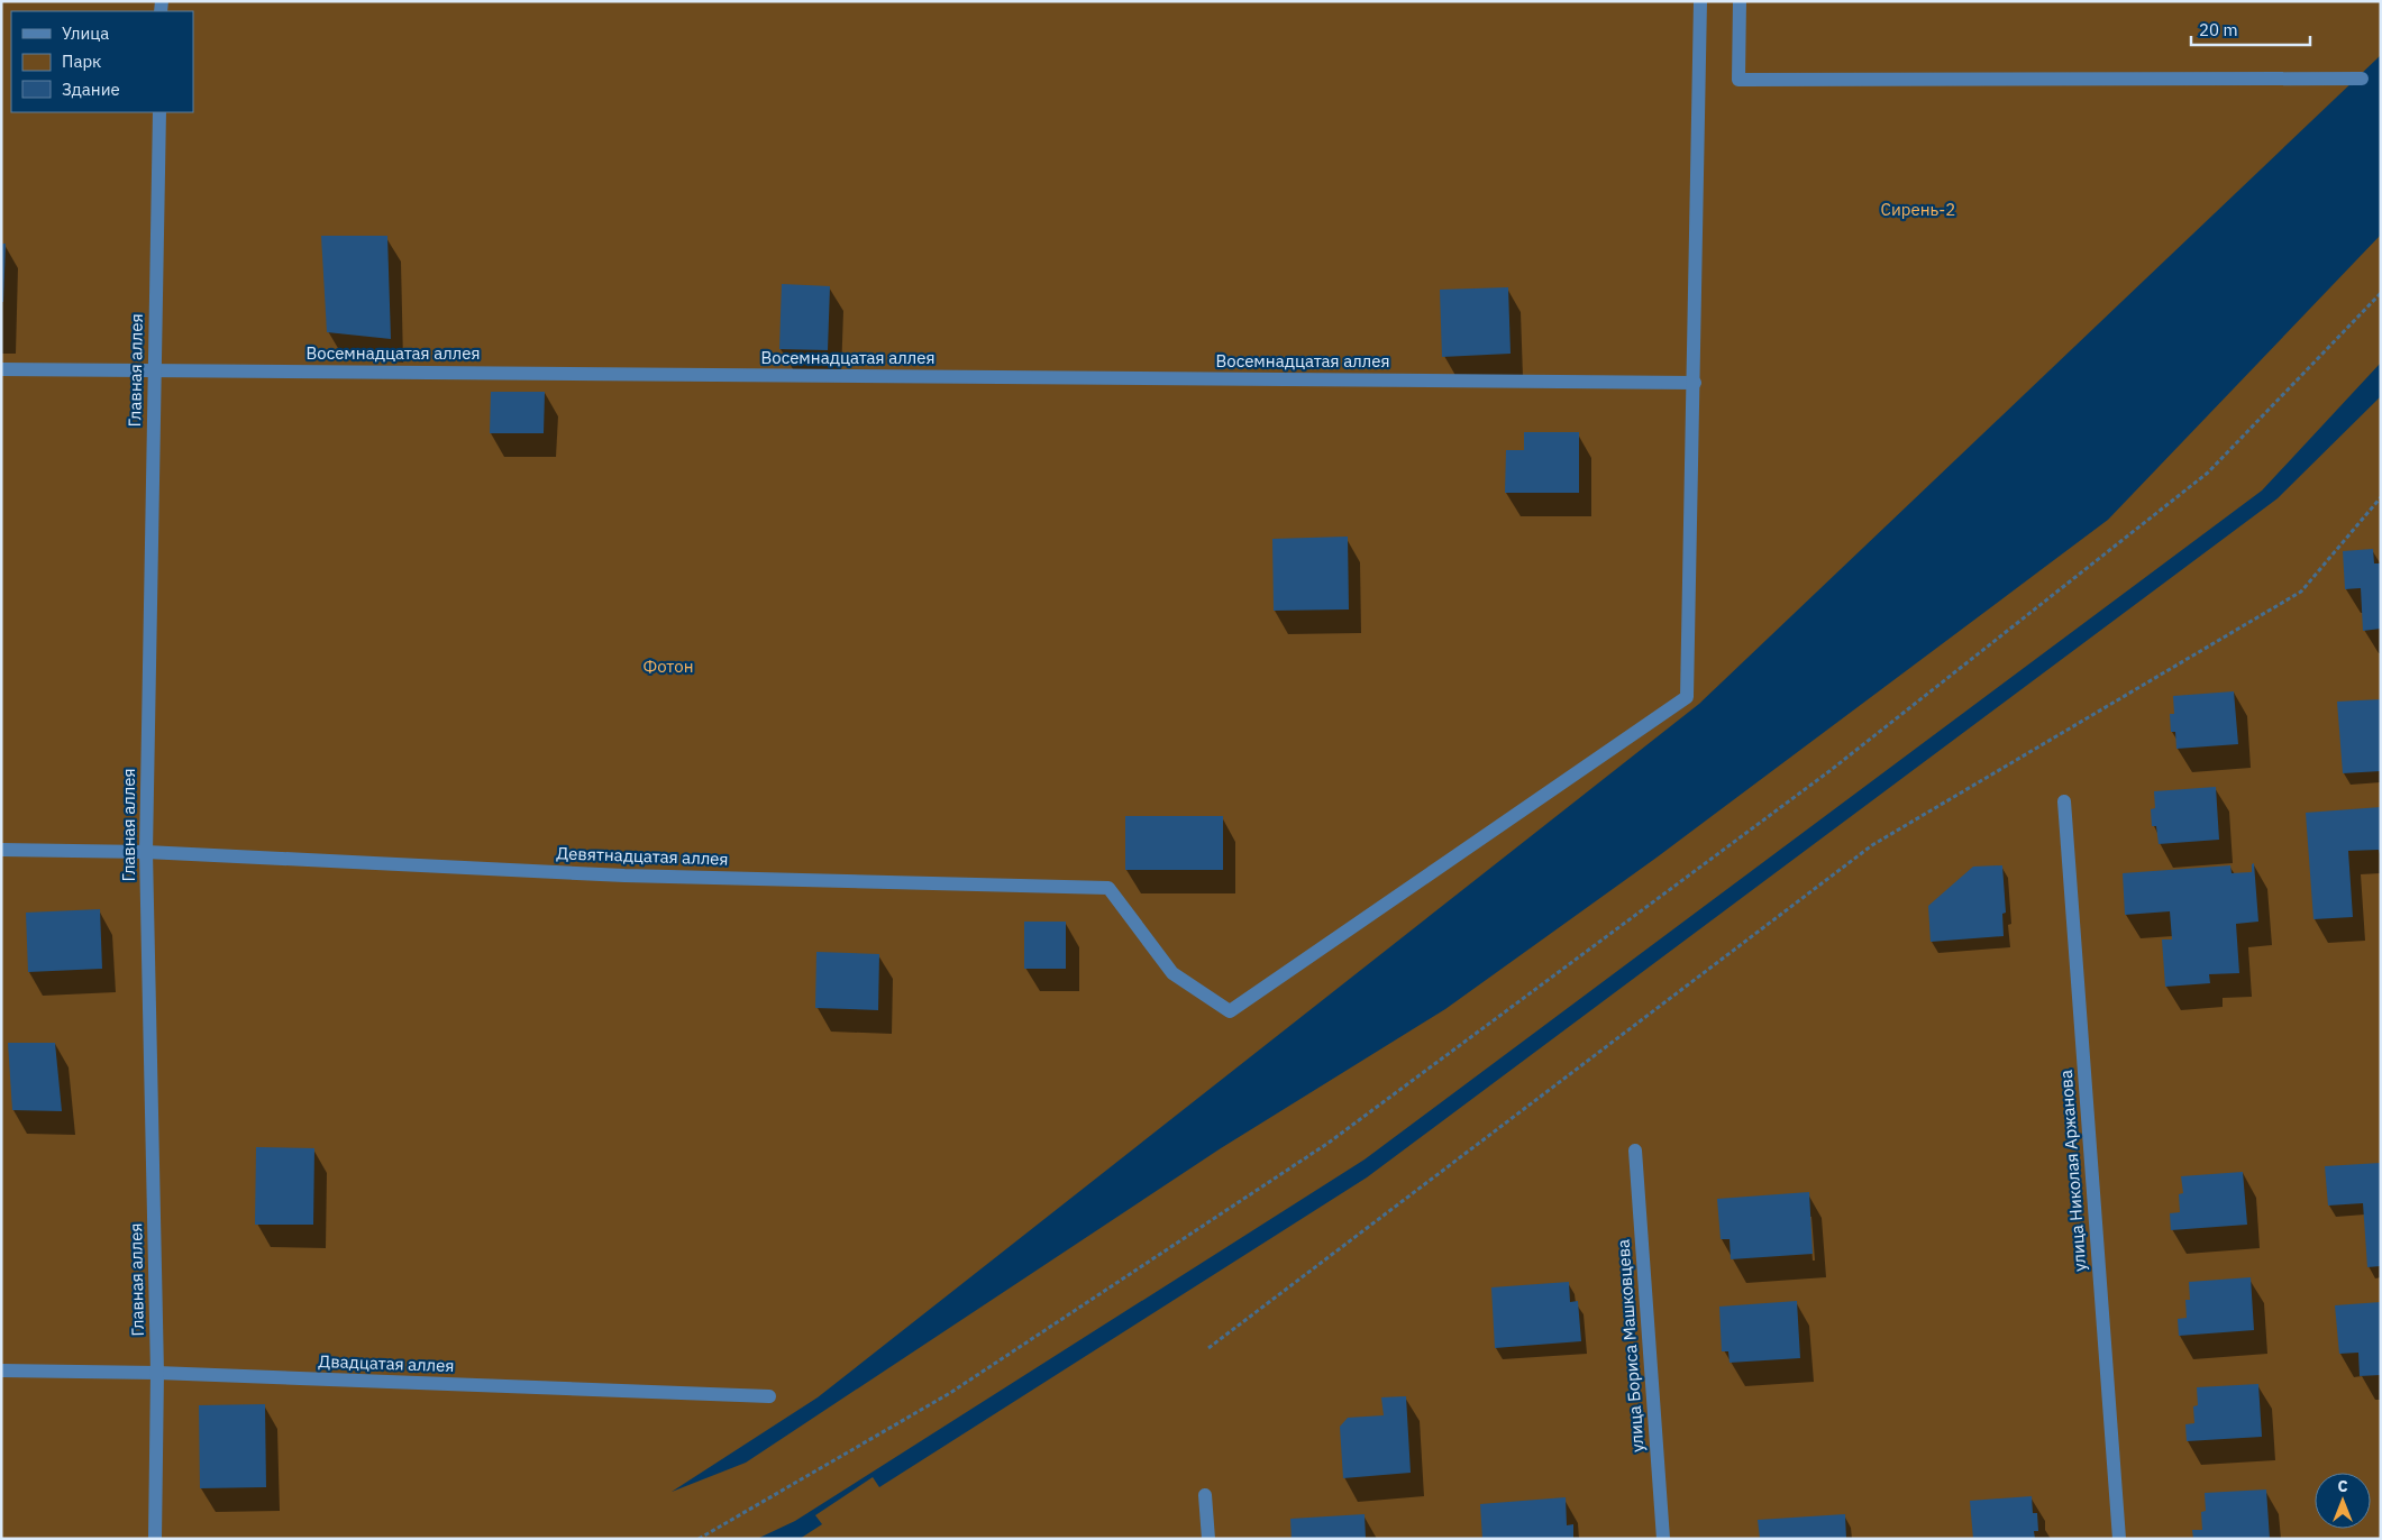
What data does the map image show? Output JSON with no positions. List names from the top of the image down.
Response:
{
  "streets": {
    "street": [
      "Восемнадцатая аллея",
      "Главная аллея",
      "Девятнадцатая аллея",
      "улица Николая Аржанова",
      "улица Бориса Машковцева",
      "Двадцатая аллея"
    ]
  },
  "crossings": [
    ["Восемнадцатая аллея", "Главная аллея"],
    ["Восемнадцатая аллея", "Девятнадцатая аллея"],
    ["Главная аллея", "Девятнадцатая аллея"],
    ["Главная аллея", "Двадцатая аллея"]
  ],
  "parks": ["Сирень-2", "Фотон"],
  "legend": ["Улица", "Парк", "Здание"],
  "scale_bar": "20 m",
  "north": "top"
}
